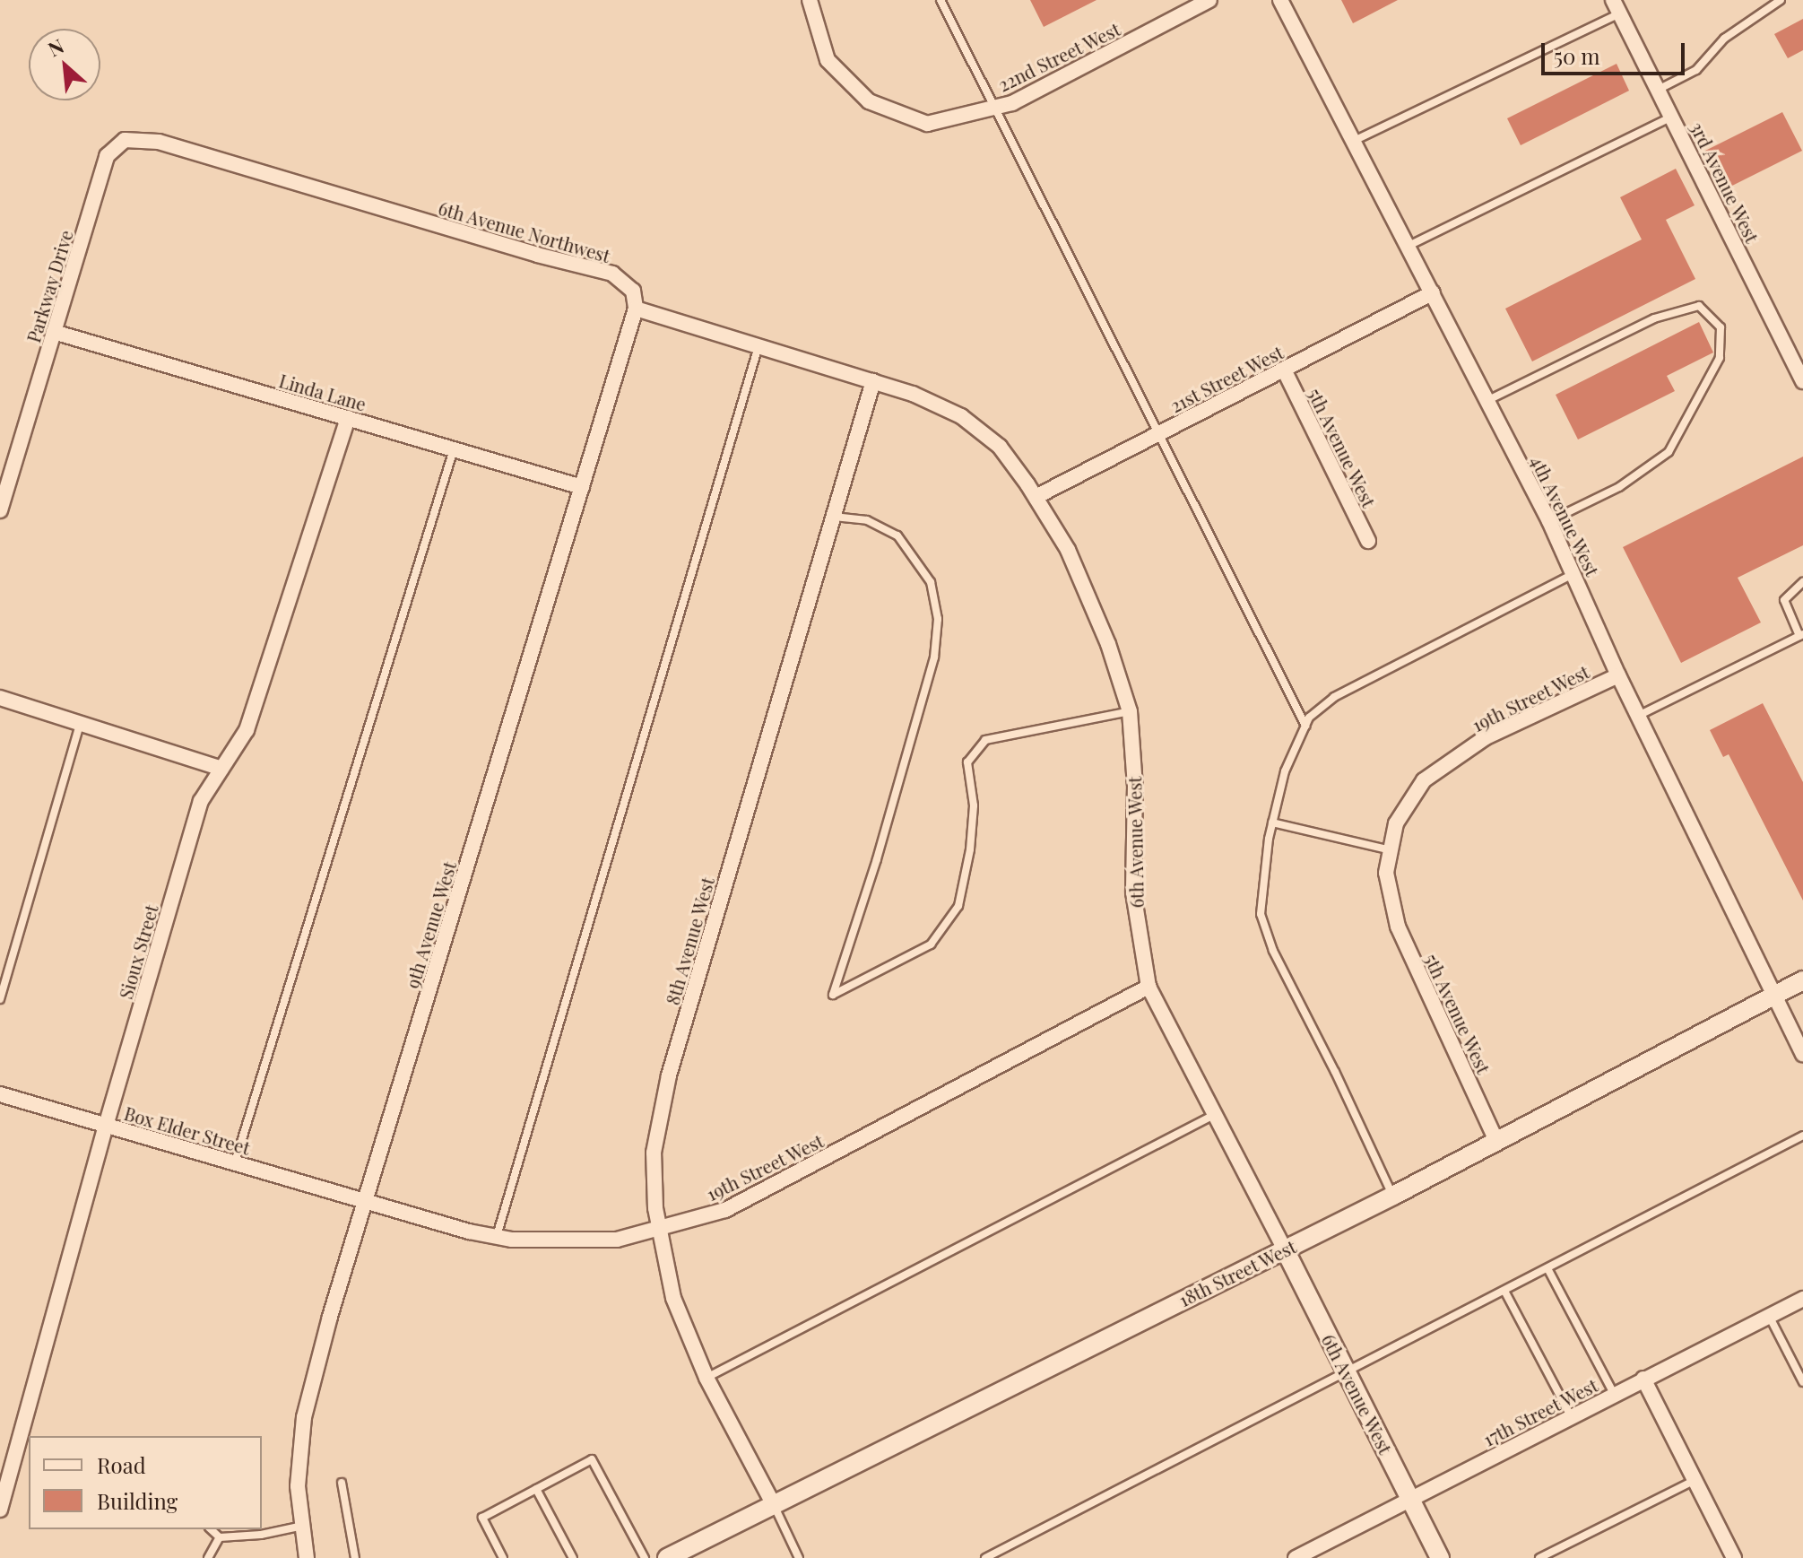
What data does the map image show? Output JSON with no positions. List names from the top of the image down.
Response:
{
  "streets": {
    "street": [
      "22nd Street West",
      "3rd Avenue West",
      "6th Avenue Northwest",
      "Parkway Drive",
      "21st Street West",
      "Linda Lane",
      "5th Avenue West",
      "4th Avenue West",
      "19th Street West",
      "6th Avenue West",
      "9th Avenue West",
      "8th Avenue West",
      "Sioux Street",
      "Box Elder Street",
      "18th Street West",
      "17th Street West"
    ]
  },
  "crossings": [
    ["6th Avenue Northwest", "Parkway Drive"],
    ["6th Avenue Northwest", "9th Avenue West"],
    ["Parkway Drive", "Linda Lane"],
    ["21st Street West", "5th Avenue West"],
    ["21st Street West", "4th Avenue West"],
    ["21st Street West", "6th Avenue West"],
    ["Linda Lane", "9th Avenue West"],
    ["Linda Lane", "Sioux Street"],
    ["5th Avenue West", "19th Street West"],
    ["5th Avenue West", "18th Street West"],
    ["4th Avenue West", "19th Street West"],
    ["4th Avenue West", "18th Street West"],
    ["19th Street West", "6th Avenue West"],
    ["19th Street West", "9th Avenue West"],
    ["19th Street West", "8th Avenue West"],
    ["19th Street West", "Box Elder Street"],
    ["6th Avenue West", "8th Avenue West"],
    ["6th Avenue West", "18th Street West"],
    ["6th Avenue West", "17th Street West"],
    ["9th Avenue West", "Box Elder Street"],
    ["8th Avenue West", "18th Street West"],
    ["Sioux Street", "Box Elder Street"]
  ],
  "legend": ["Road", "Building"],
  "scale_bar": "50 m",
  "north": "top left"
}
